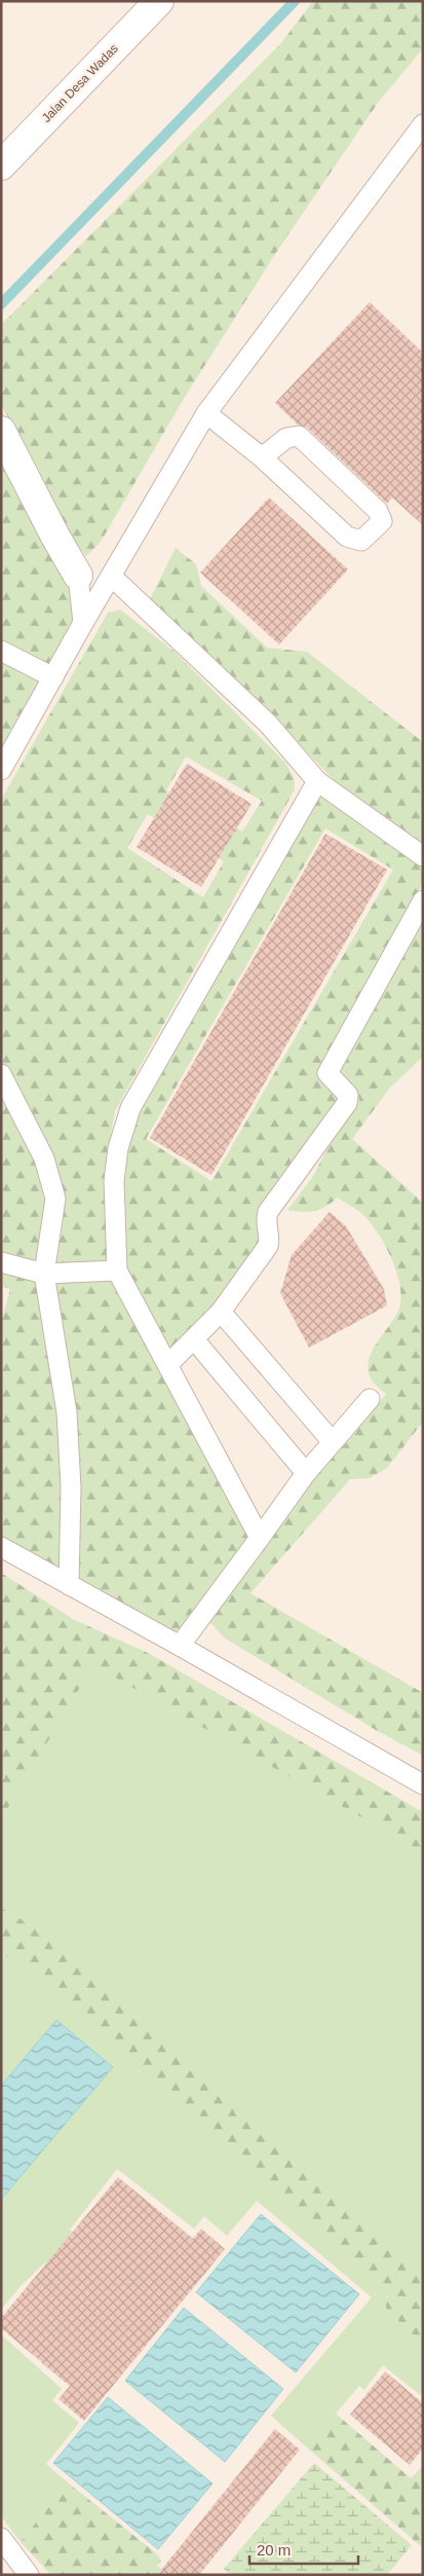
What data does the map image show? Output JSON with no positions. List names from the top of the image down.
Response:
{
  "streets": {
    "main road": ["Jalan Desa Wadas"]
  },
  "scale_bar": "20 m"
}
